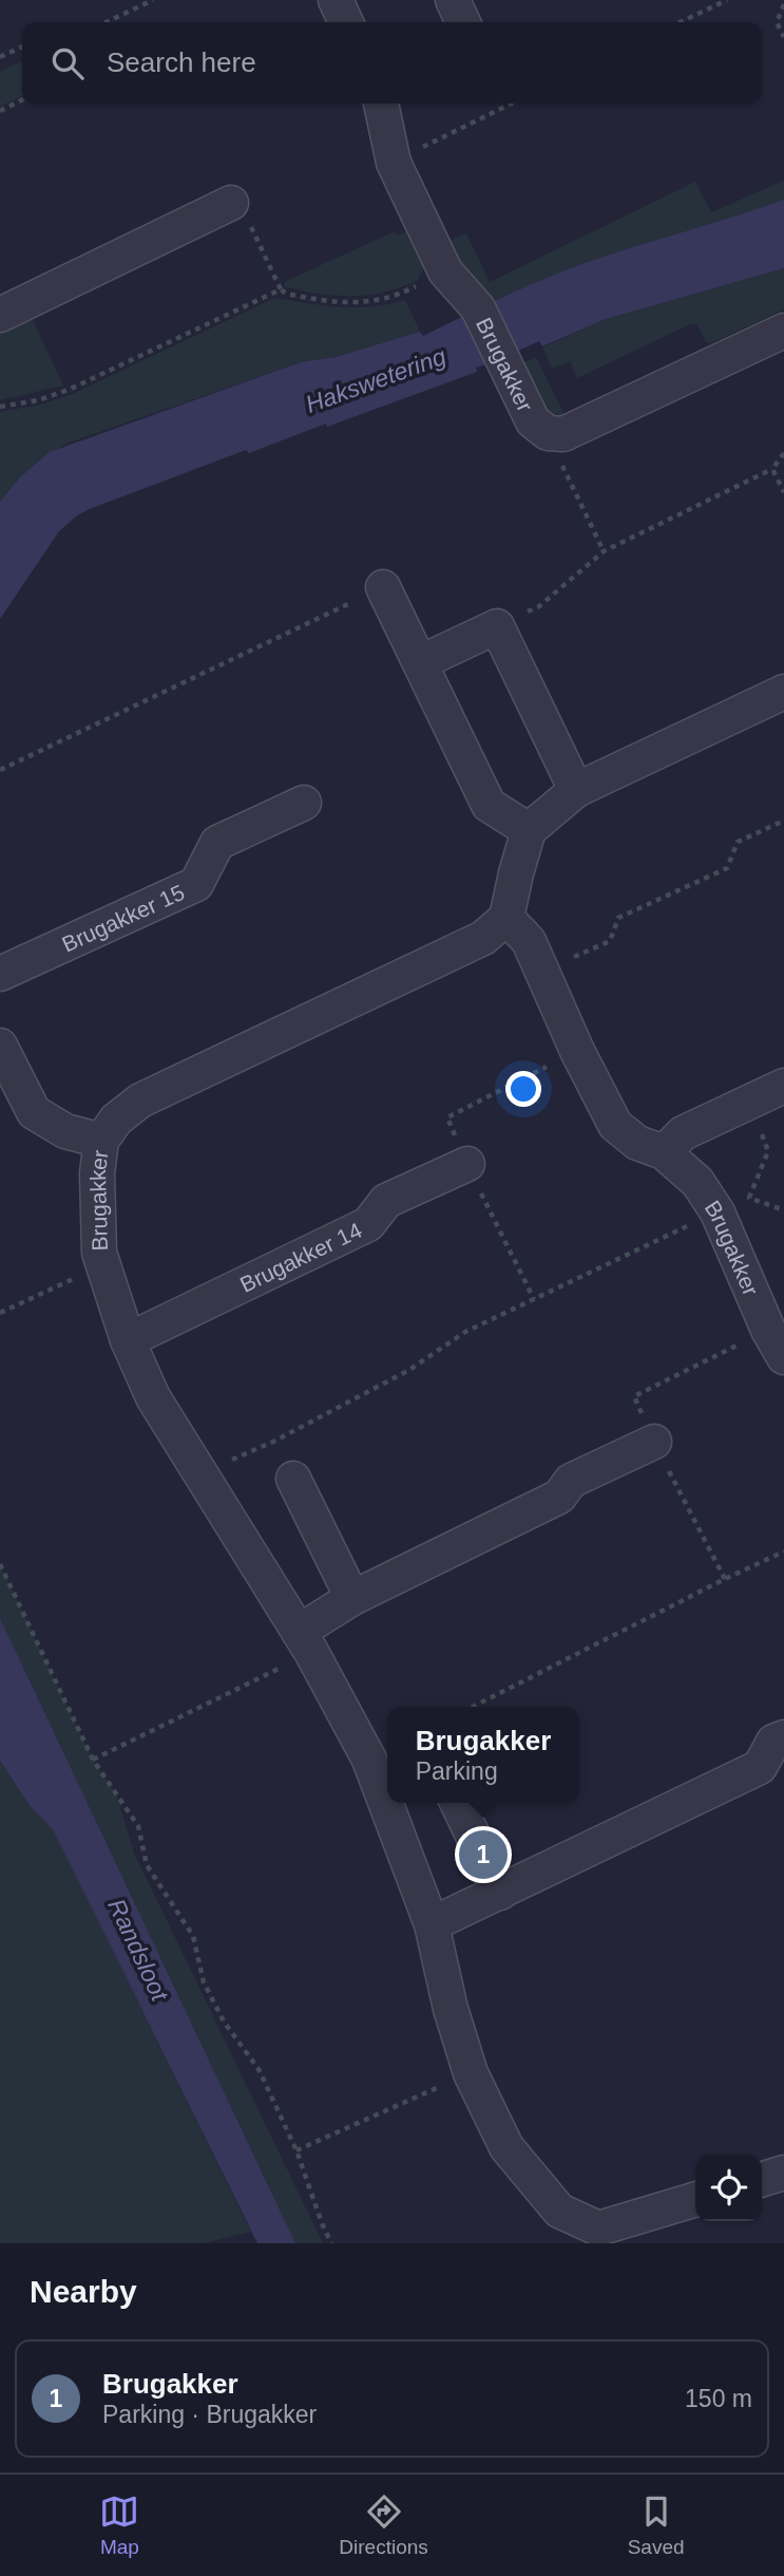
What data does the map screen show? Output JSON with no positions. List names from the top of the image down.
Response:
{
  "streets": {
    "street": ["Brugakker", "Brugakker 15", "Brugakker 14"]
  },
  "crossings": [
    ["Brugakker", "Brugakker 14"]
  ],
  "water": ["Hakswetering", "Randsloot"],
  "page": {
    "search": "Search here",
    "popup": ["Brugakker", "Parking"],
    "pins": "1",
    "heading": "Nearby",
    "list": [
      {
        "mark": "1",
        "name": "Brugakker",
        "note": "Parking · Brugakker",
        "value": "150 m"
      }
    ],
    "nav": ["Map", "Directions", "Saved"]
  }
}
